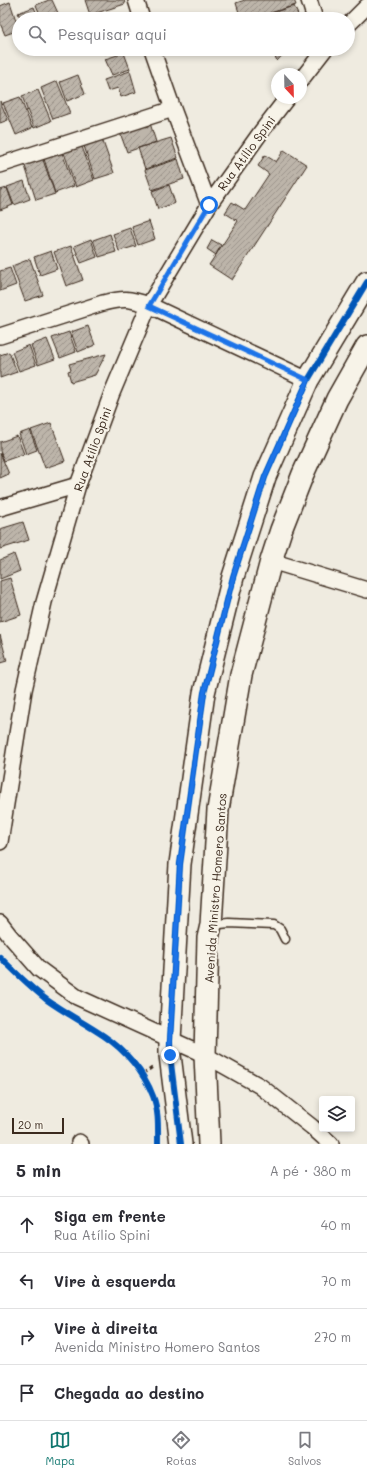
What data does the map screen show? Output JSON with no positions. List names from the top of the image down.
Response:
{
  "streets": {
    "street": ["Rua Atílio Spini", "Avenida Ministro Homero Santos"]
  },
  "scale_bar": "20 m",
  "north": "bottom",
  "page": {
    "search": "Pesquisar aqui",
    "scale": "20 m",
    "heading": ["5 min", "A pé · 380 m"],
    "list": [
      ["Siga em frente", "Rua Atílio Spini", "40 m"],
      ["Vire à esquerda", "70 m"],
      ["Vire à direita", "Avenida Ministro Homero Santos", "270 m"],
      "Chegada ao destino"
    ],
    "nav": ["Mapa", "Rotas", "Salvos"]
  }
}
